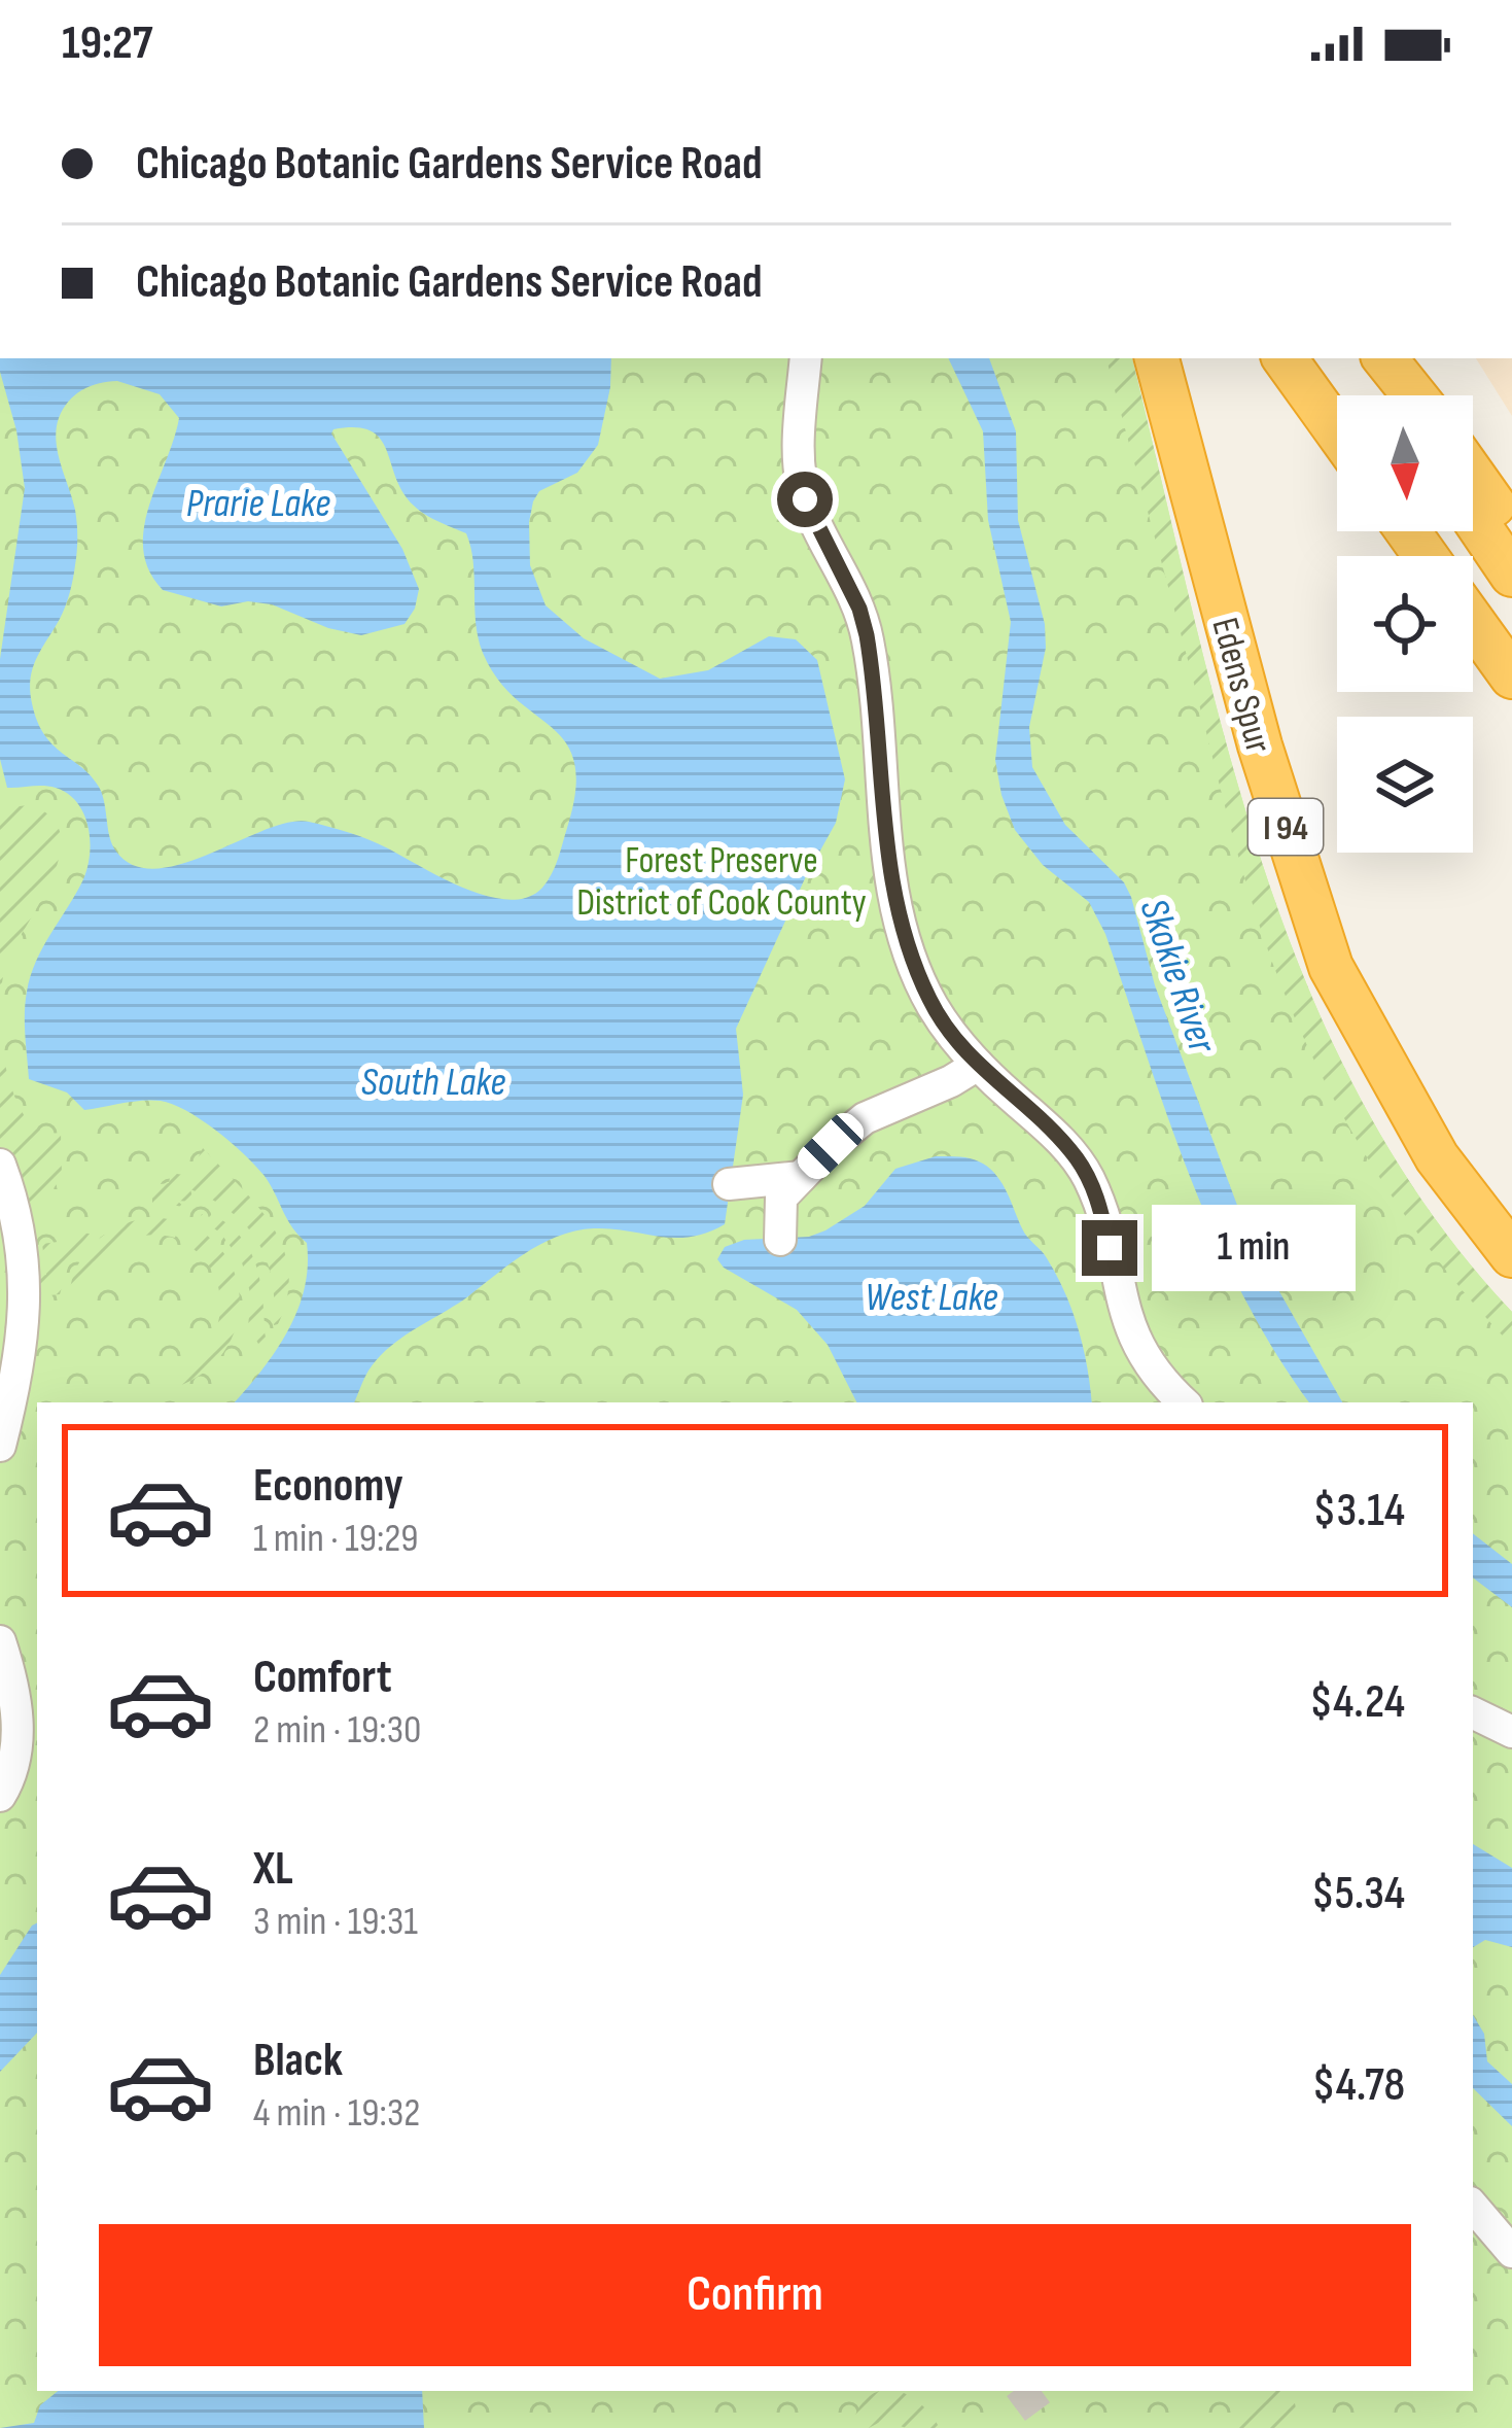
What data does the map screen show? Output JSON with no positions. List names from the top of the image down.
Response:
{
  "streets": {
    "highway": ["Edens Spur", "I 94"]
  },
  "water": [
    "Prarie Lake",
    "Skokie River",
    "South Lake",
    "West Lake"
  ],
  "parks": ["Forest Preserve District of Cook County"],
  "north": "bottom",
  "page": {
    "status": "19:27",
    "banner": ["Chicago Botanic Gardens Service Road", "Chicago Botanic Gardens Service Road"],
    "bubble": "1 min",
    "list": [
      {
        "name": "Economy",
        "note": "1 min · 19:29",
        "value": "$3.14"
      },
      {
        "name": "Comfort",
        "note": "2 min · 19:30",
        "value": "$4.24"
      },
      {
        "name": "XL",
        "note": "3 min · 19:31",
        "value": "$5.34"
      },
      {
        "name": "Black",
        "note": "4 min · 19:32",
        "value": "$4.78"
      }
    ],
    "buttons": "Confirm"
  }
}
